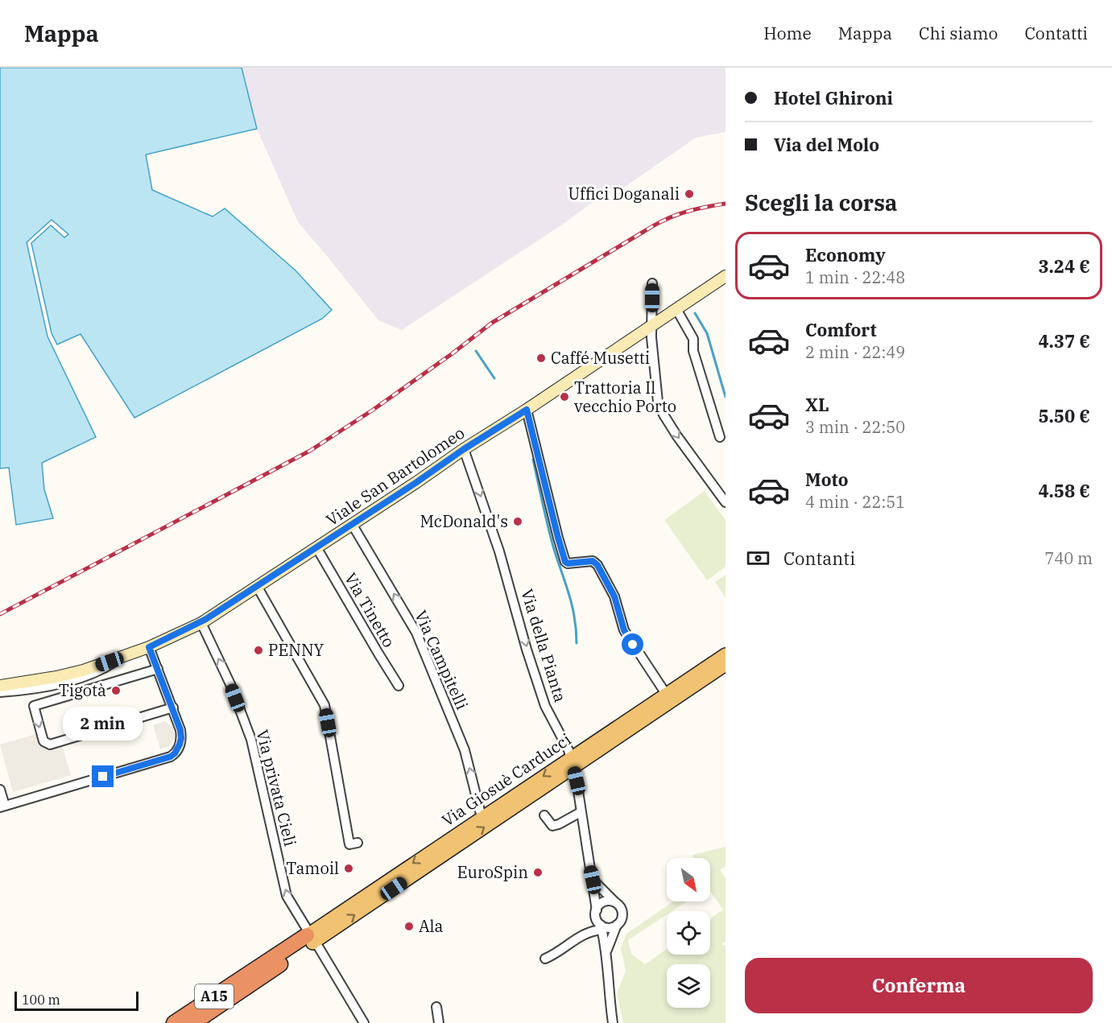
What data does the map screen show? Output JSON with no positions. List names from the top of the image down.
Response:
{
  "streets": {
    "highway": ["A15"],
    "main road": ["Viale San Bartolomeo", "Via Giosuè Carducci"],
    "street": [
      "Via Tinetto",
      "Via della Pianta",
      "Via Campitelli",
      "Via privata Cieli"
    ]
  },
  "crossings": [
    ["Viale San Bartolomeo", "Via Tinetto"],
    ["Viale San Bartolomeo", "Via della Pianta"],
    ["Viale San Bartolomeo", "Via Campitelli"],
    ["Viale San Bartolomeo", "Via privata Cieli"],
    ["Via della Pianta", "Via Giosuè Carducci"],
    ["Via Campitelli", "Via Giosuè Carducci"],
    ["Via Giosuè Carducci", "Via privata Cieli"],
    ["Via Giosuè Carducci", "A15"],
    ["Via privata Cieli", "A15"]
  ],
  "one_way": ["Via Campitelli"],
  "places": [
    "Uffici Doganali",
    "Caffé Musetti",
    "Trattoria Il vecchio Porto",
    "McDonald's",
    "PENNY",
    "Tigotà",
    "Tamoil",
    "EuroSpin",
    "Ala"
  ],
  "scale_bar": "100 m",
  "north": "bottom right",
  "page": {
    "header": "Mappa",
    "nav": [
      "Home",
      "Mappa",
      "Chi siamo",
      "Contatti"
    ],
    "banner": ["Hotel Ghironi", "Via del Molo"],
    "heading": "Scegli la corsa",
    "list": [
      {
        "name": "Economy",
        "note": "1 min · 22:48",
        "value": "3.24 €"
      },
      {
        "name": "Comfort",
        "note": "2 min · 22:49",
        "value": "4.37 €"
      },
      {
        "name": "XL",
        "note": "3 min · 22:50",
        "value": "5.50 €"
      },
      {
        "name": "Moto",
        "note": "4 min · 22:51",
        "value": "4.58 €"
      }
    ],
    "pay": ["Contanti", "740 m"],
    "bubble": "2 min",
    "buttons": "Conferma",
    "scale": "100 m"
  }
}
